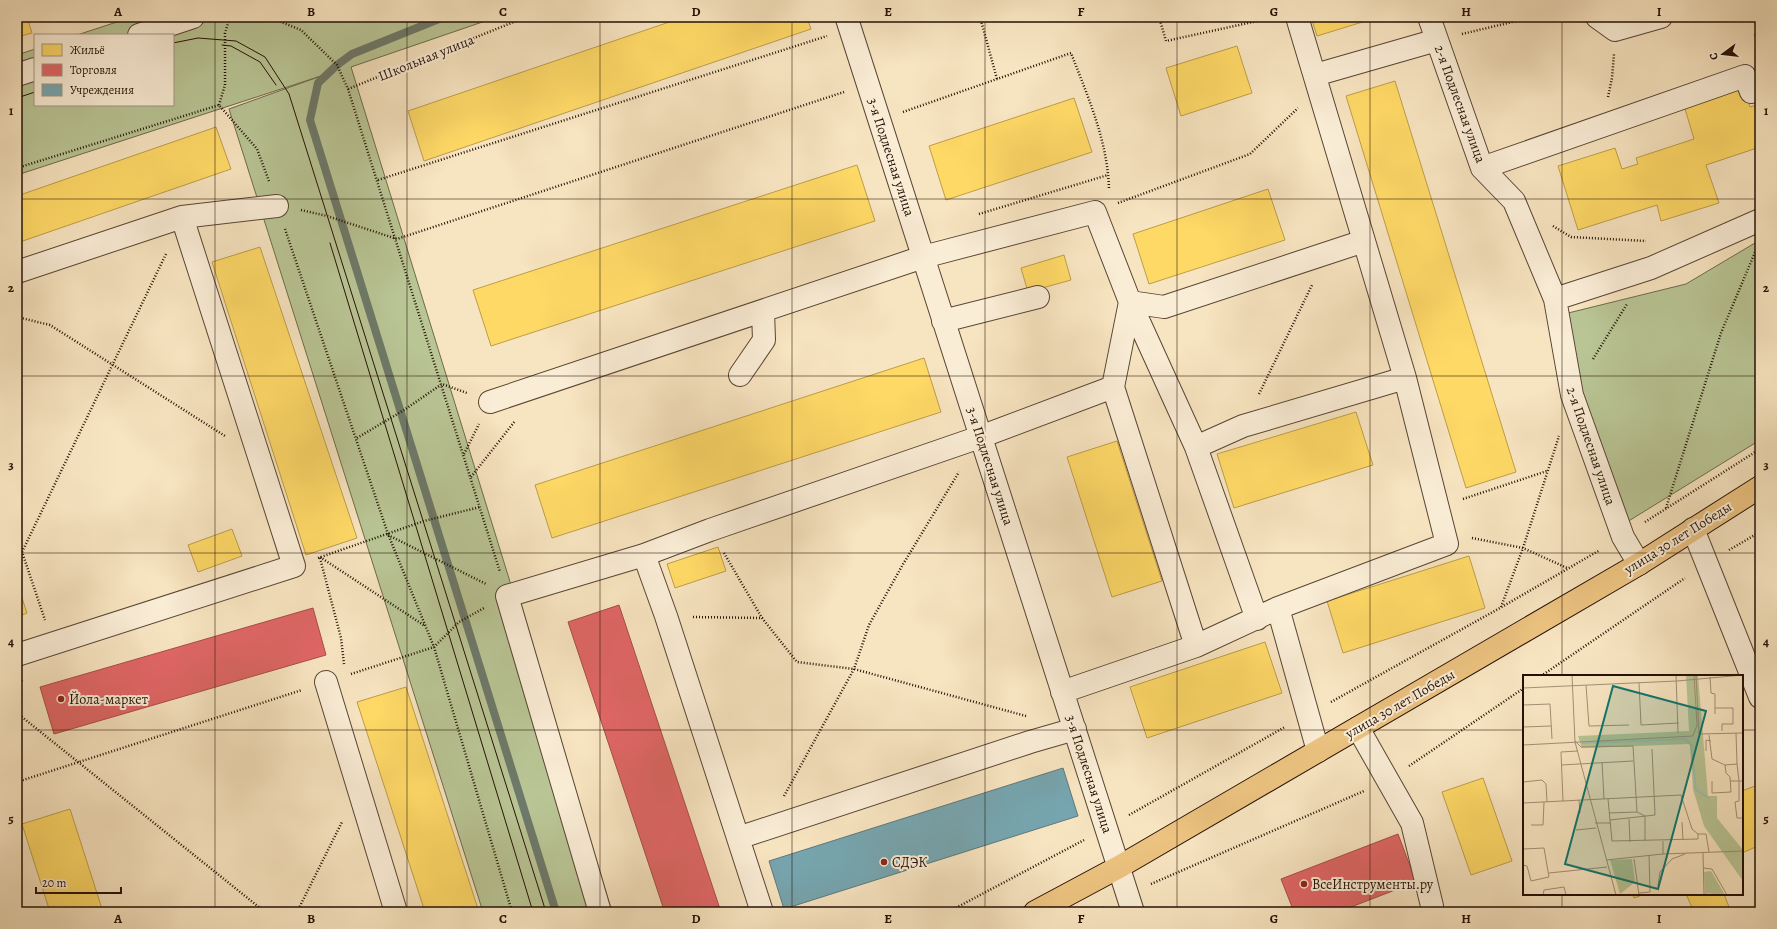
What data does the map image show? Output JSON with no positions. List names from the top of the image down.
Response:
{
  "streets": {
    "main road": ["улица 30 лет Победы"],
    "street": ["2-я Подлесная улица", "3-я Подлесная улица"],
    "path": ["Школьная улица"]
  },
  "crossings": [
    ["2-я Подлесная улица", "улица 30 лет Победы"],
    ["3-я Подлесная улица", "улица 30 лет Победы"]
  ],
  "places": ["Йола-маркет", "СДЭК", "ВсеИнструменты.ру"],
  "legend": ["Жильё", "Торговля", "Учреждения"],
  "scale_bar": "20 m",
  "north": "left",
  "grid": {
    "columns": [
      "A",
      "B",
      "C",
      "D",
      "E",
      "F",
      "G",
      "H",
      "I"
    ],
    "rows": [
      "1",
      "2",
      "3",
      "4",
      "5"
    ]
  }
}
